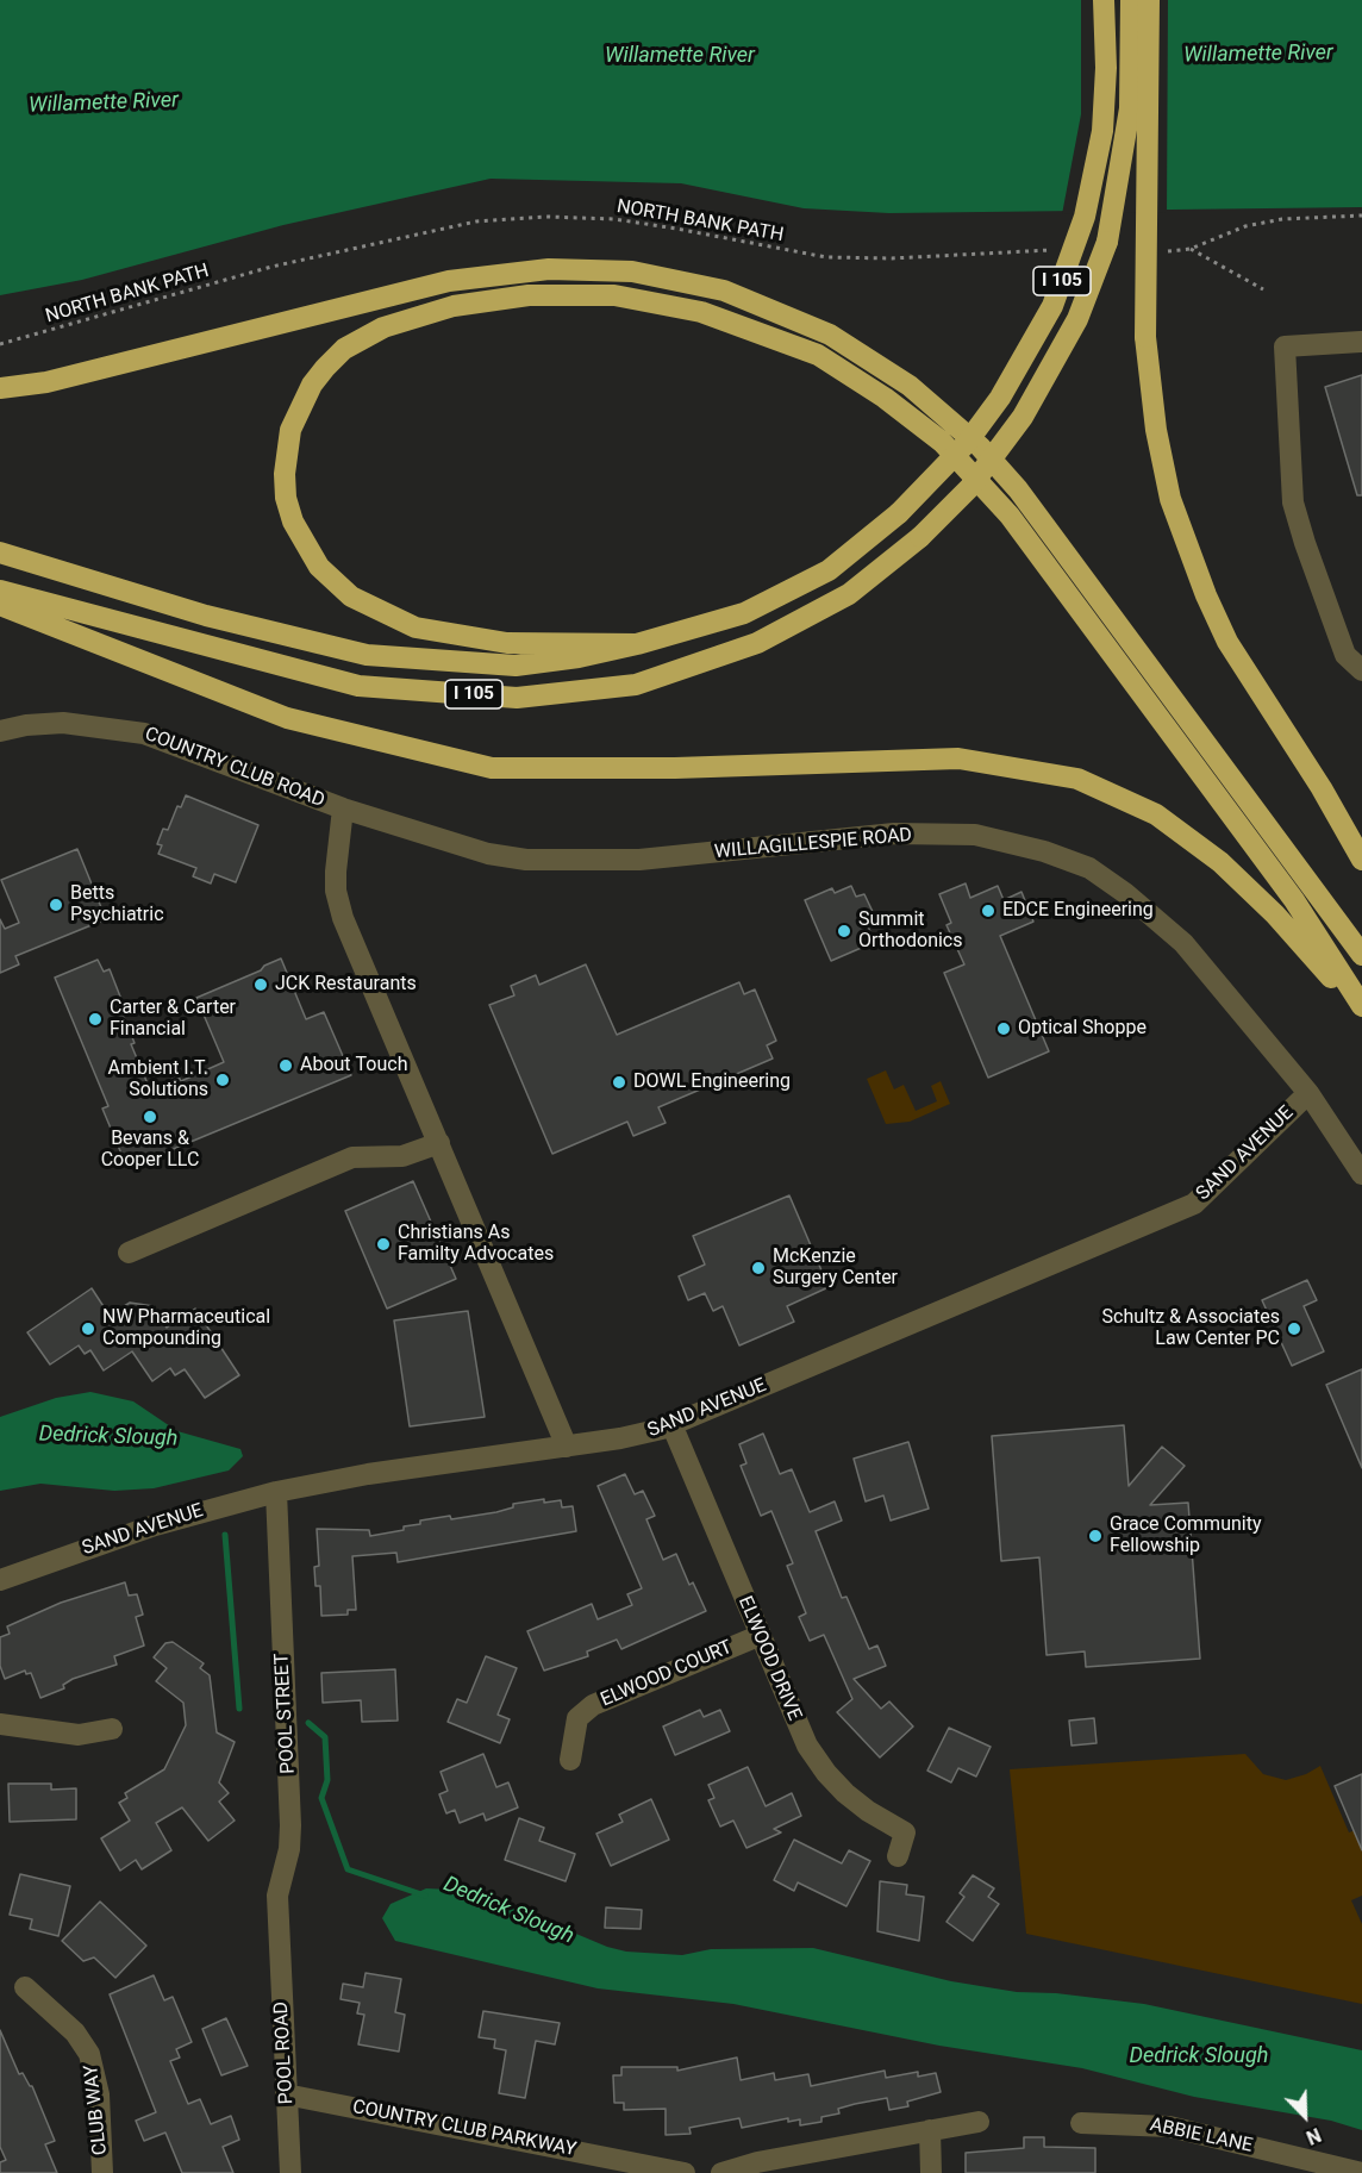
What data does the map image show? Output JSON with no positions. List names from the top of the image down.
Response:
{
  "streets": {
    "highway": ["I 105"],
    "street": [
      "COUNTRY CLUB ROAD",
      "WILLAGILLESPIE ROAD",
      "SAND AVENUE",
      "ELWOOD DRIVE",
      "ELWOOD COURT",
      "POOL STREET",
      "POOL ROAD",
      "CLUB WAY",
      "COUNTRY CLUB PARKWAY",
      "ABBIE LANE"
    ],
    "path": ["NORTH BANK PATH"]
  },
  "crossings": [
    ["COUNTRY CLUB ROAD", "WILLAGILLESPIE ROAD"],
    ["COUNTRY CLUB ROAD", "SAND AVENUE"],
    ["WILLAGILLESPIE ROAD", "SAND AVENUE"],
    ["SAND AVENUE", "ELWOOD DRIVE"],
    ["SAND AVENUE", "POOL STREET"],
    ["ELWOOD DRIVE", "ELWOOD COURT"],
    ["POOL STREET", "POOL ROAD"],
    ["POOL ROAD", "COUNTRY CLUB PARKWAY"]
  ],
  "water": ["Willamette River", "Dedrick Slough"],
  "places": [
    "Betts Psychiatric",
    "EDCE Engineering",
    "Summit Orthodonics",
    "JCK Restaurants",
    "Carter & Carter Financial",
    "Optical Shoppe",
    "About Touch",
    "Ambient I.T. Solutions",
    "DOWL Engineering",
    "Bevans & Cooper LLC",
    "Christians As Familty Advocates",
    "McKenzie Surgery Center",
    "NW Pharmaceutical Compounding",
    "Schultz & Associates Law Center PC",
    "Grace Community Fellowship"
  ],
  "north": "bottom right"
}
